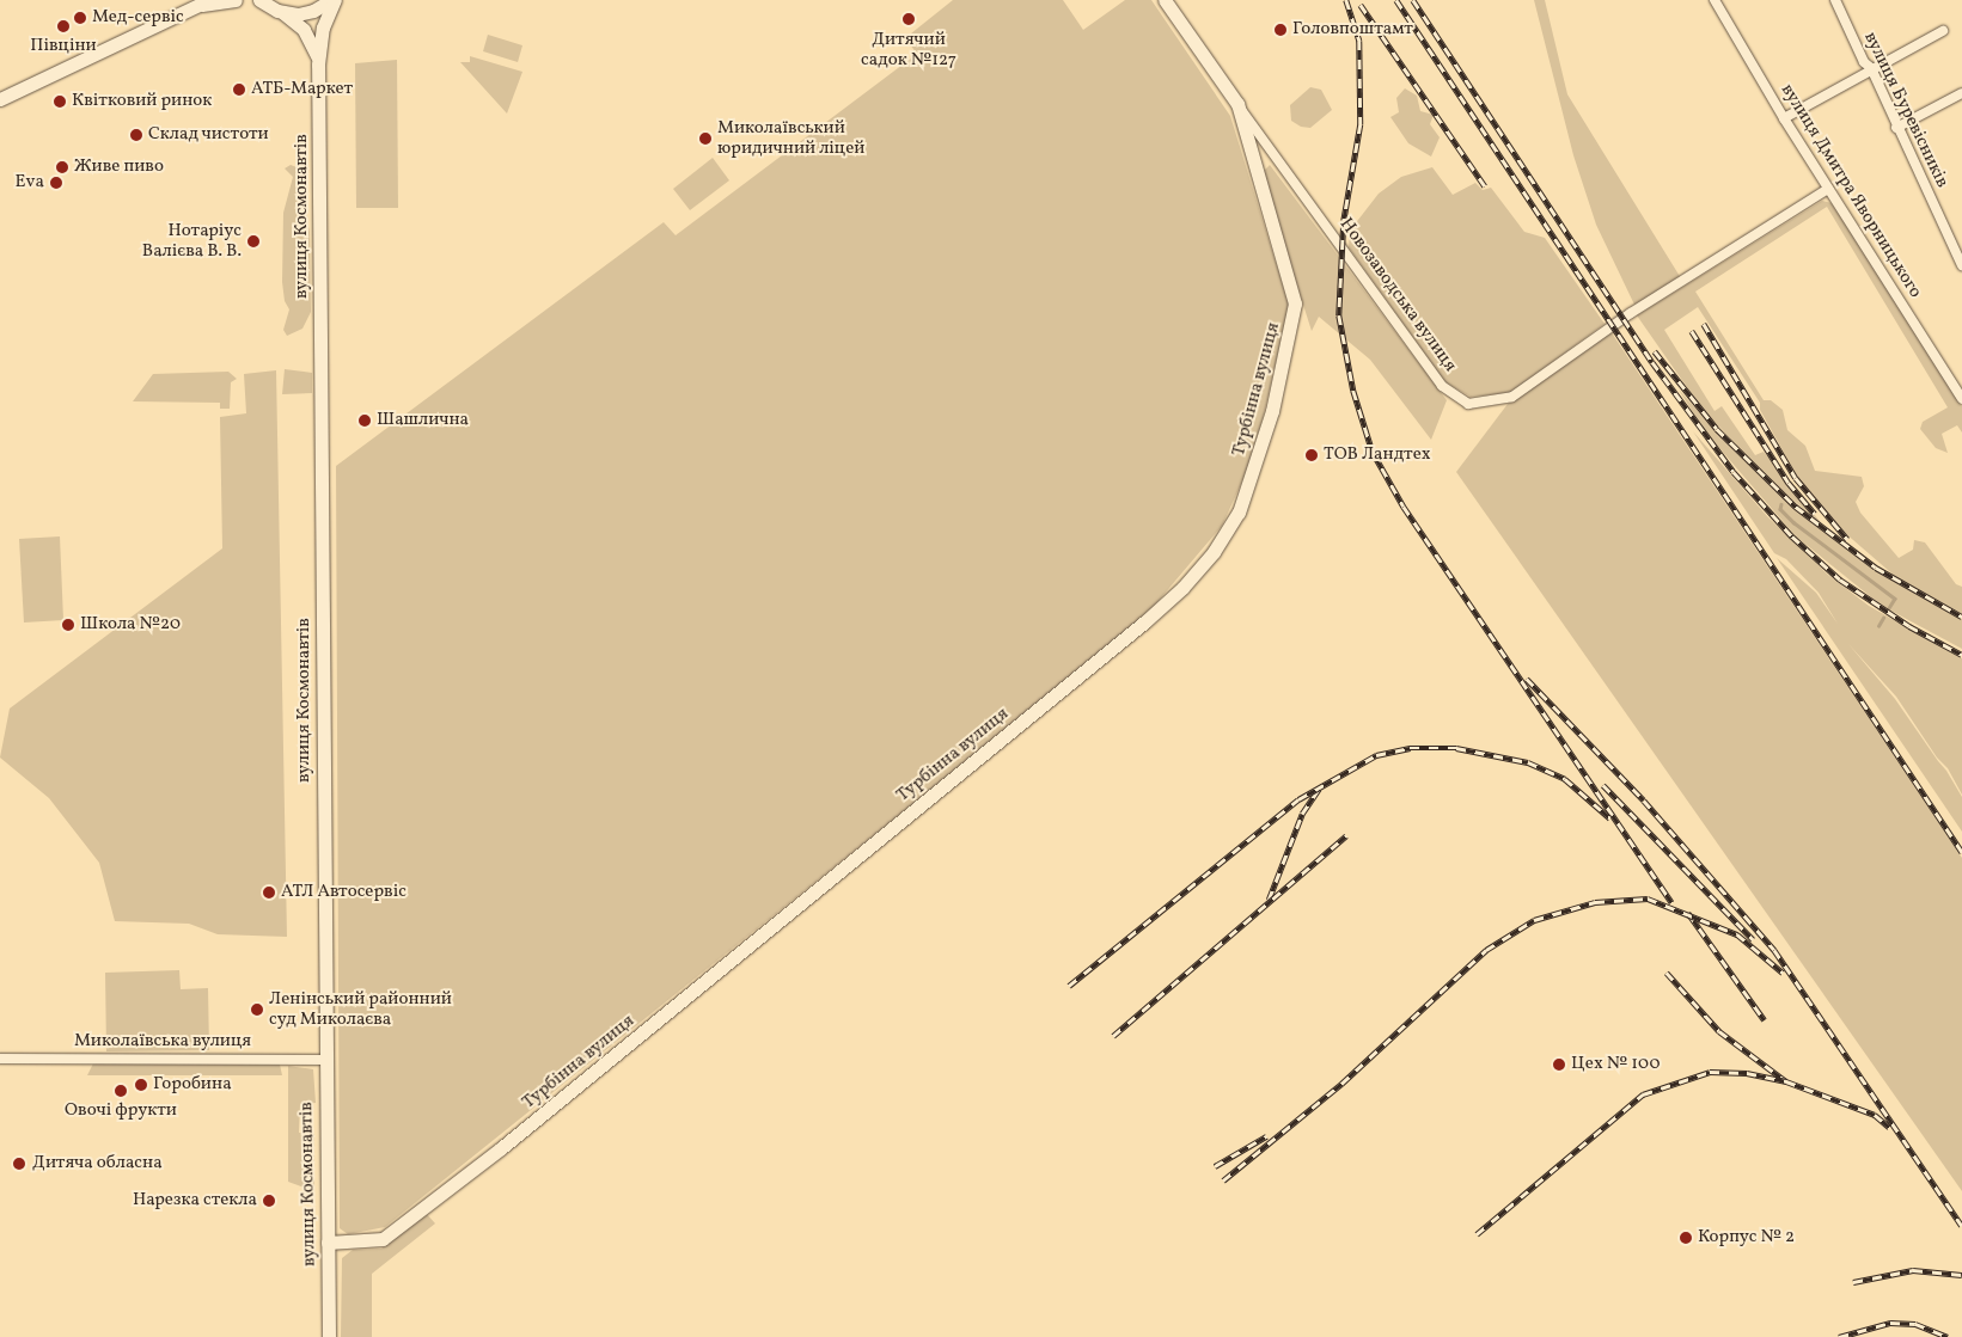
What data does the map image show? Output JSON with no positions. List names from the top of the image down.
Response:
{
  "streets": {
    "main road": ["вулиця Космонавтів", "Новозаводська вулиця", "Турбінна вулиця"],
    "street": ["вулиця Буревісників", "вулиця Дмитра Яворницького", "Миколаївська вулиця"]
  },
  "crossings": [
    ["вулиця Дмитра Яворницького", "Новозаводська вулиця"],
    ["вулиця Космонавтів", "Турбінна вулиця"],
    ["вулиця Космонавтів", "Миколаївська вулиця"],
    ["Новозаводська вулиця", "Турбінна вулиця"]
  ],
  "places": [
    "Мед-сервіс",
    "Дитячий садок №127",
    "Півціни",
    "Головпоштамт",
    "АТБ-Маркет",
    "Квітковий ринок",
    "Склад чистоти",
    "Миколаївський юридичний ліцей",
    "Живе пиво",
    "Eva",
    "Нотаріус Валієва В. В.",
    "Шашлична",
    "ТОВ Ландтех",
    "Школа №20",
    "АТЛ Автосервіс",
    "Ленінський районний суд Миколаєва",
    "Цех № 100",
    "Горобина",
    "Овочі фрукти",
    "Дитяча обласна",
    "Нарезка стекла",
    "Корпус № 2"
  ]
}
